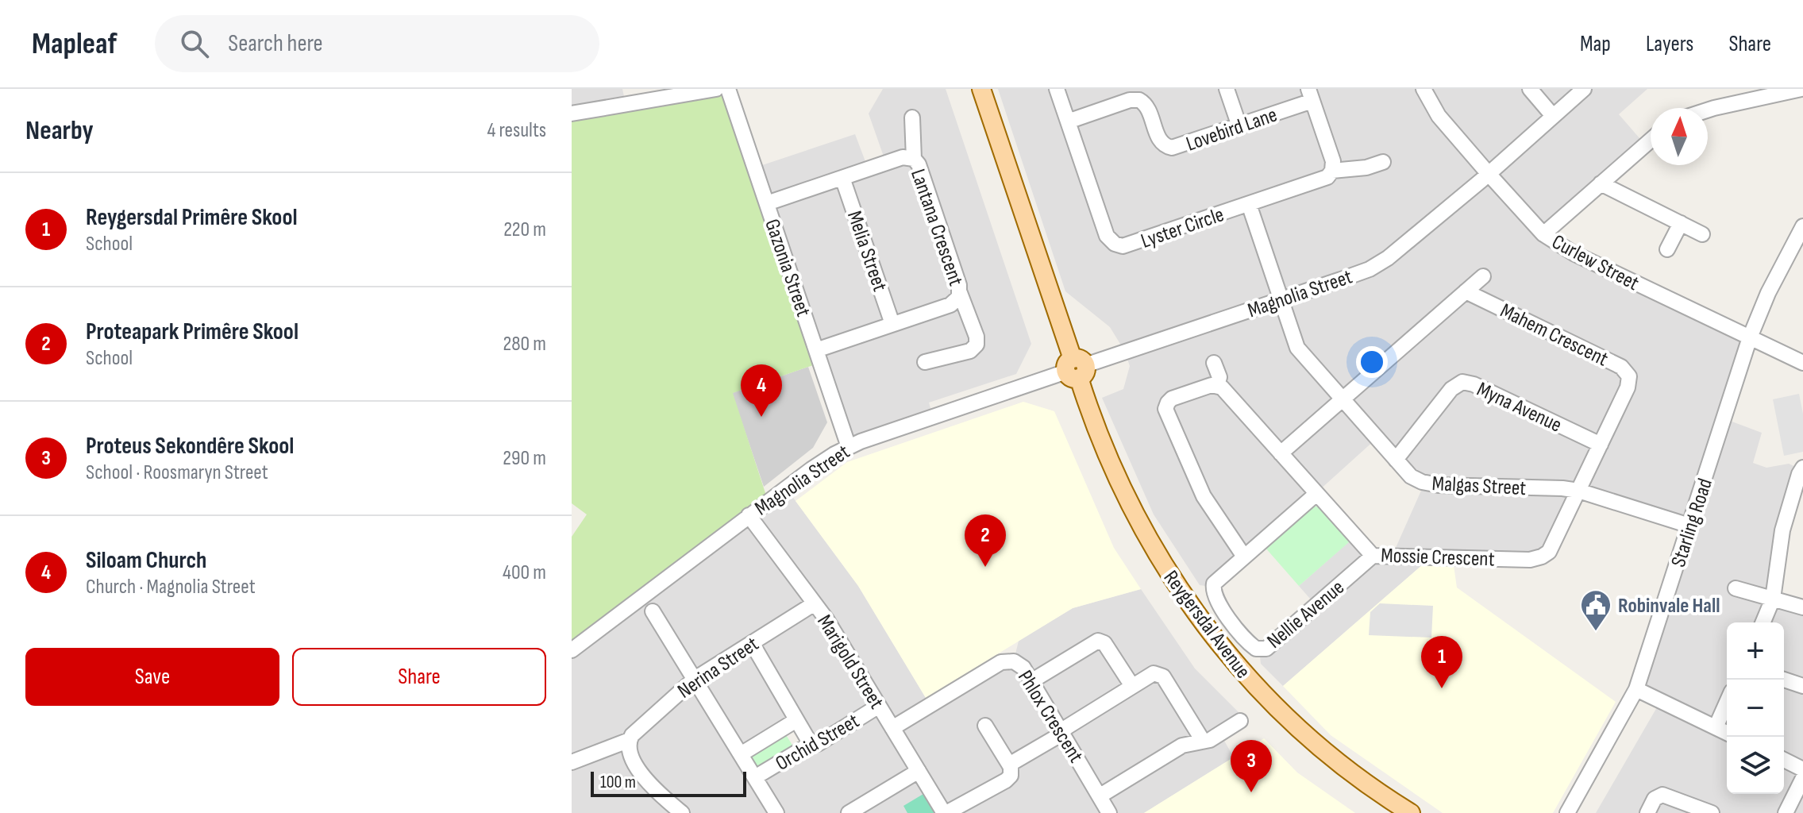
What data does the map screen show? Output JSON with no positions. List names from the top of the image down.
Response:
{
  "streets": {
    "main road": ["Reygersdal Avenue"],
    "street": [
      "Lovebird Lane",
      "Lantana Crescent",
      "Lyster Circle",
      "Melia Street",
      "Curlew Street",
      "Gazonia Street",
      "Magnolia Street",
      "Mahem Crescent",
      "Myna Avenue",
      "Malgas Street",
      "Starling Road",
      "Mossie Crescent",
      "Nellie Avenue",
      "Marigold Street",
      "Nerina Street",
      "Phlox Crescent",
      "Orchid Street"
    ]
  },
  "crossings": [
    ["Lovebird Lane", "Lyster Circle"],
    ["Lantana Crescent", "Melia Street"],
    ["Lantana Crescent", "Gazonia Street"],
    ["Lyster Circle", "Malgas Street"],
    ["Curlew Street", "Magnolia Street"],
    ["Curlew Street", "Starling Road"],
    ["Gazonia Street", "Magnolia Street"],
    ["Magnolia Street", "Malgas Street"],
    ["Magnolia Street", "Reygersdal Avenue"],
    ["Magnolia Street", "Marigold Street"],
    ["Mahem Crescent", "Myna Avenue"],
    ["Mahem Crescent", "Malgas Street"],
    ["Mahem Crescent", "Mossie Crescent"],
    ["Myna Avenue", "Malgas Street"],
    ["Malgas Street", "Starling Road"],
    ["Malgas Street", "Mossie Crescent"],
    ["Mossie Crescent", "Nellie Avenue"],
    ["Marigold Street", "Nerina Street"],
    ["Marigold Street", "Phlox Crescent"],
    ["Marigold Street", "Orchid Street"],
    ["Nerina Street", "Orchid Street"]
  ],
  "places": {
    "public building": ["Robinvale Hall"]
  },
  "scale_bar": "100 m",
  "north": "top",
  "page": {
    "header": "Mapleaf",
    "search": "Search here",
    "nav": ["Map", "Layers", "Share"],
    "heading": ["Nearby", "4 results"],
    "list": [
      {
        "mark": "1",
        "name": "Reygersdal Primêre Skool",
        "note": "School",
        "value": "220 m"
      },
      {
        "mark": "2",
        "name": "Proteapark Primêre Skool",
        "note": "School",
        "value": "280 m"
      },
      {
        "mark": "3",
        "name": "Proteus Sekondêre Skool",
        "note": "School · Roosmaryn Street",
        "value": "290 m"
      },
      {
        "mark": "4",
        "name": "Siloam Church",
        "note": "Church · Magnolia Street",
        "value": "400 m"
      }
    ],
    "pins": [
      "4",
      "2",
      "1",
      "3"
    ],
    "map_buttons": ["+", "−"],
    "buttons": ["Save", "Share"],
    "scale": "100 m"
  }
}
